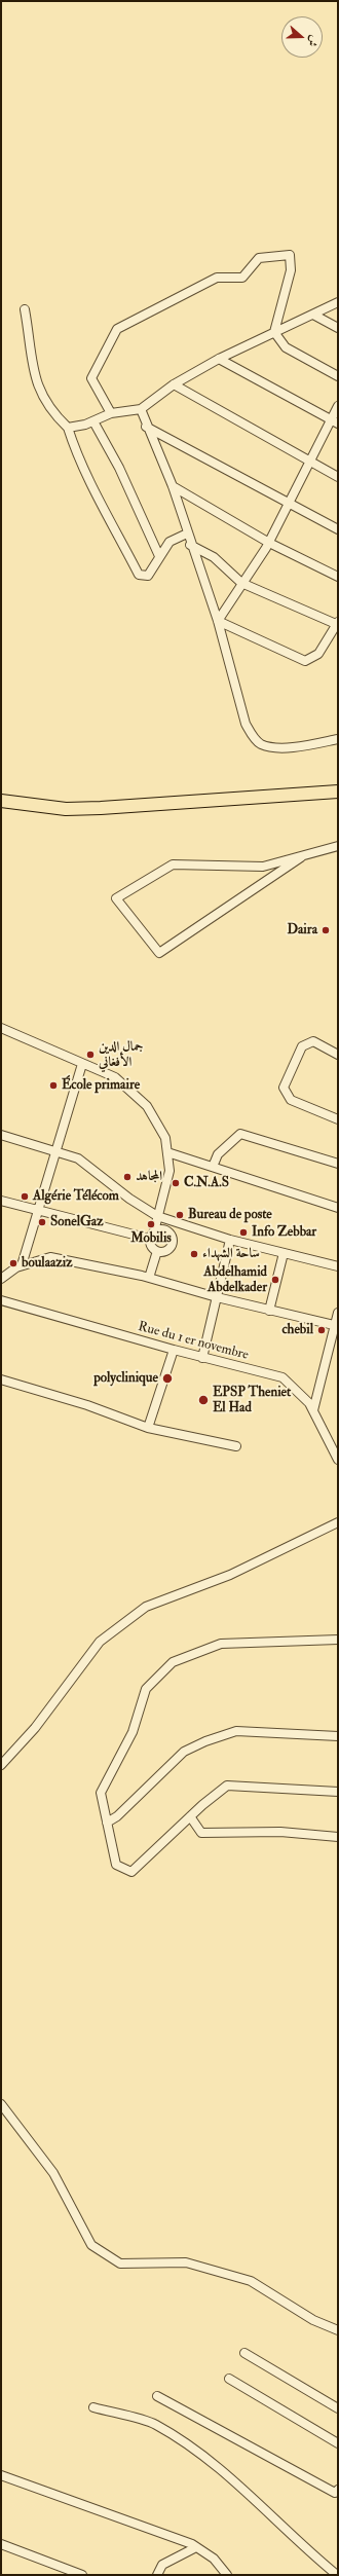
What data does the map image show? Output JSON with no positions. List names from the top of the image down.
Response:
{
  "streets": {
    "street": ["Rue du 1 er novembre"]
  },
  "places": [
    "Daira",
    "جمال الدين الأفغاني",
    "École primaire",
    "المجاهد",
    "C.N.A.S",
    "Algérie Télécom",
    "Bureau de poste",
    "SonelGaz",
    "Mobilis",
    "Info Zebbar",
    "ساحة الشهداء",
    "boulaaziz",
    "Abdelhamid Abdelkader",
    "chebil",
    "polyclinique",
    "EPSP Theniet El Had"
  ],
  "north": "right"
}
